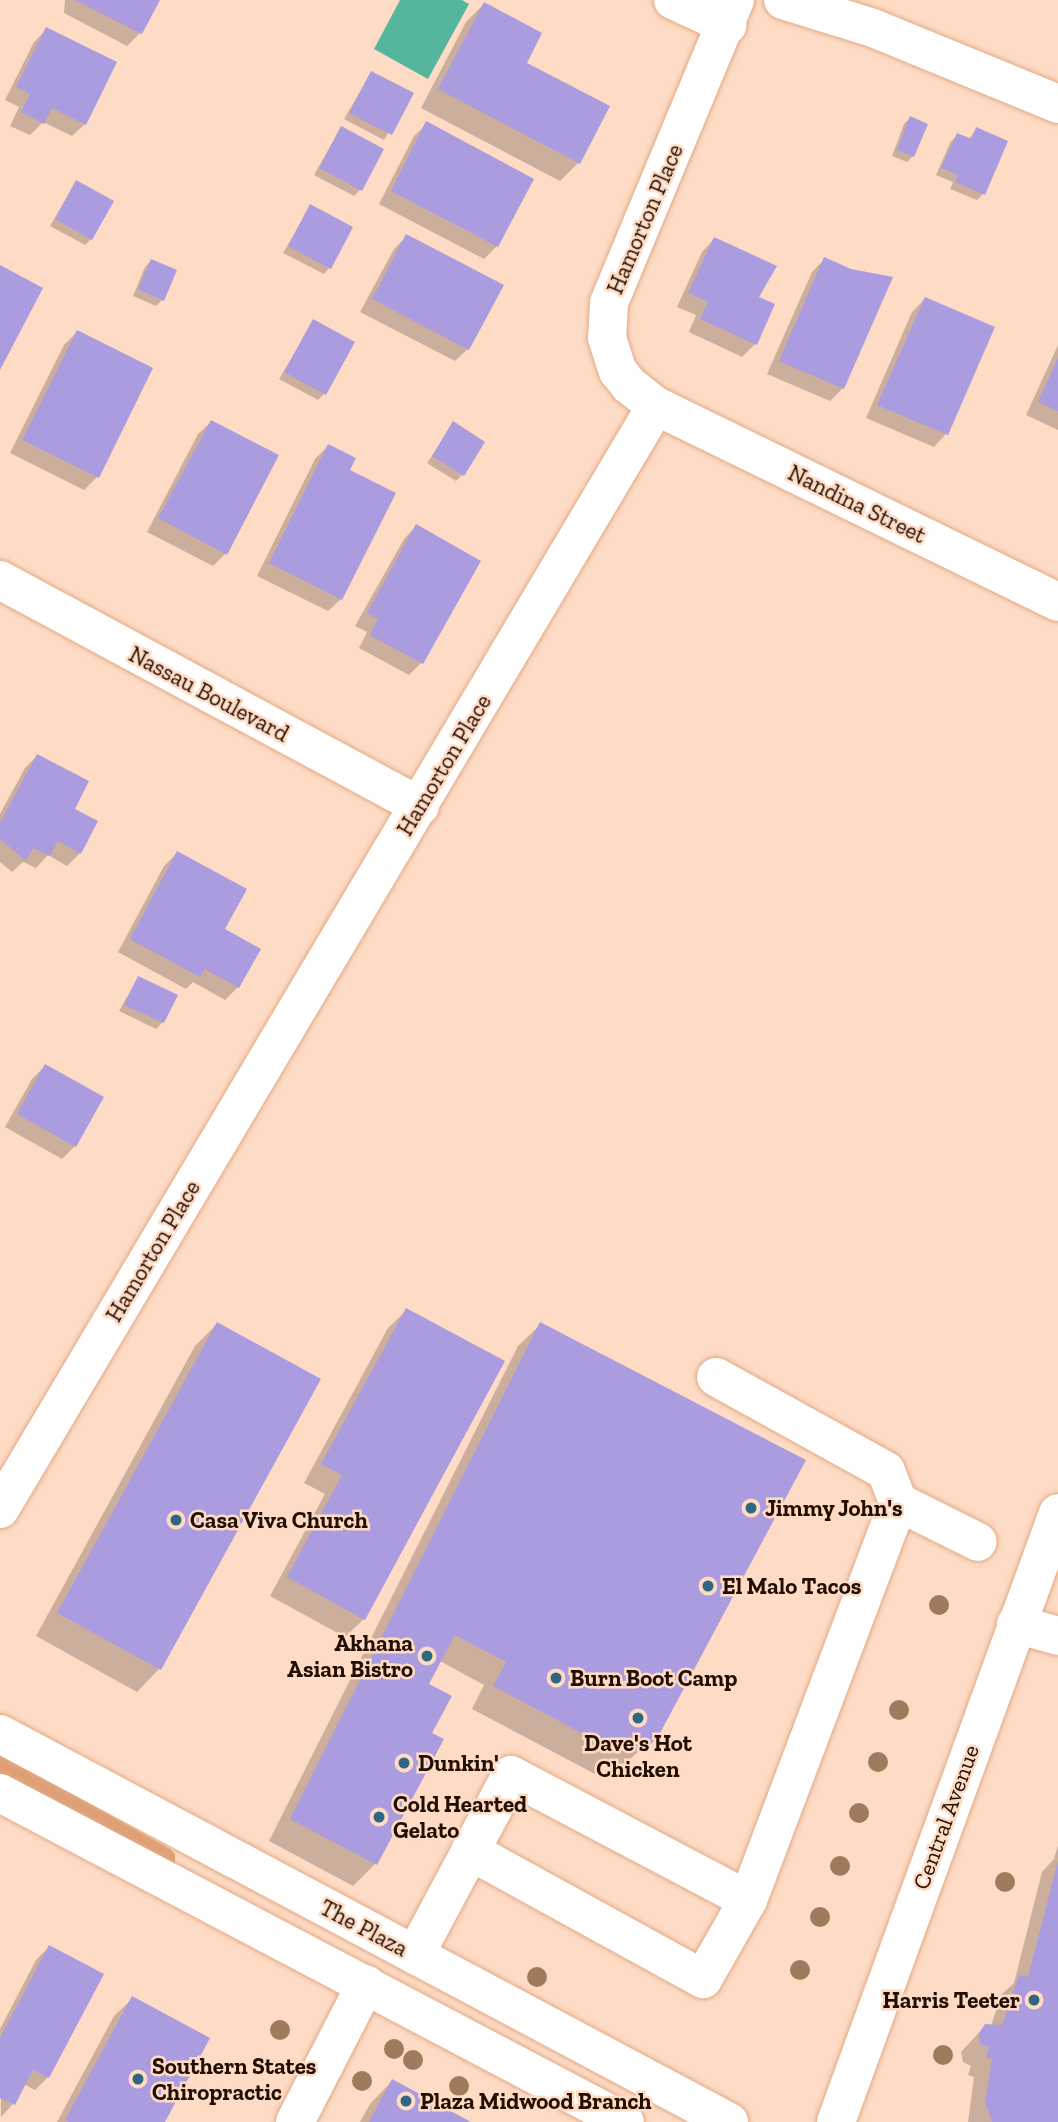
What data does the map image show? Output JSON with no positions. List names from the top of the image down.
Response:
{
  "streets": {
    "street": [
      "Hamorton Place",
      "Nandina Street",
      "Nassau Boulevard",
      "Central Avenue",
      "The Plaza"
    ]
  },
  "crossings": [
    ["Hamorton Place", "Nandina Street"],
    ["Hamorton Place", "Nassau Boulevard"]
  ],
  "places": [
    "Jimmy John's",
    "Casa Viva Church",
    "El Malo Tacos",
    "Akhana Asian Bistro",
    "Burn Boot Camp",
    "Dave's Hot Chicken",
    "Dunkin'",
    "Cold Hearted Gelato",
    "Harris Teeter",
    "Southern States Chiropractic",
    "Plaza Midwood Branch"
  ]
}
